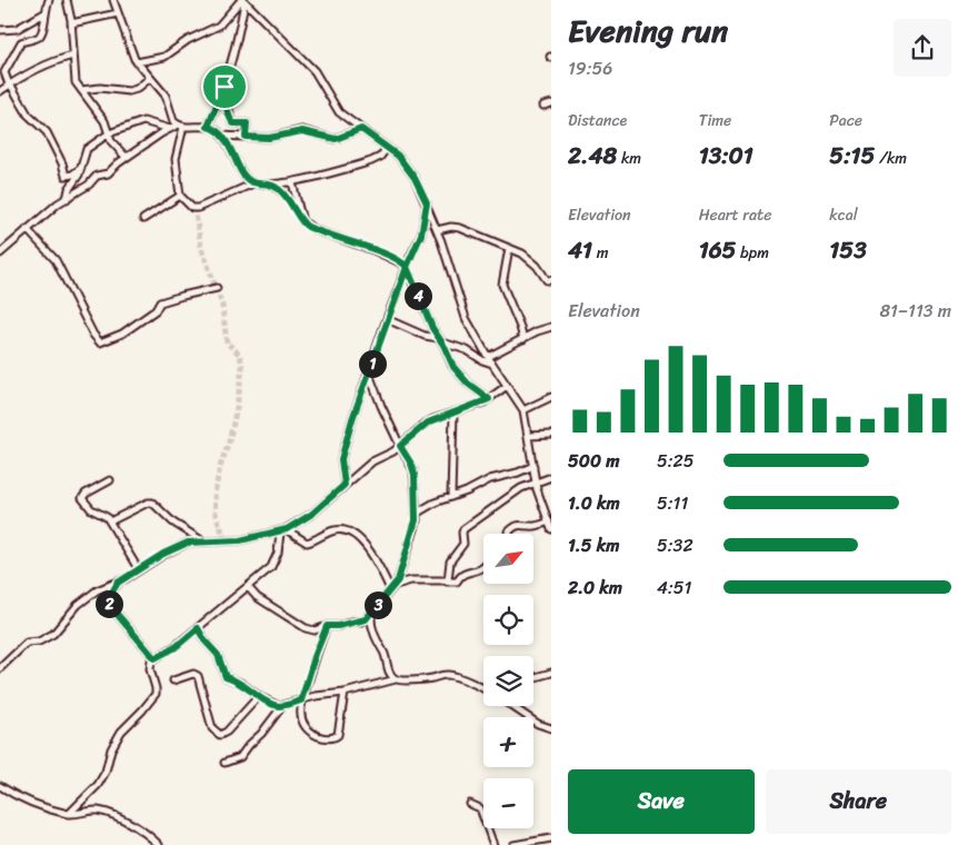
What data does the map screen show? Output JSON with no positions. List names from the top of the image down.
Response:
{
  "north": "top right",
  "page": {
    "heading": ["Evening run", "19:56"],
    "stats": [
      ["Distance", "2.48 km"],
      ["Time", "13:01"],
      ["Pace", "5:15 /km"],
      ["Elevation", "41 m"],
      ["Heart rate", "165 bpm"],
      ["kcal", "153"]
    ],
    "pins": [
      "4",
      "1",
      "2",
      "3"
    ],
    "chart": ["Elevation", "81–113 m"],
    "list": [
      {
        "name": "500 m",
        "note": "5:25"
      },
      {
        "name": "1.0 km",
        "note": "5:11"
      },
      {
        "name": "1.5 km",
        "note": "5:32"
      },
      {
        "name": "2.0 km",
        "note": "4:51"
      }
    ],
    "map_buttons": ["+", "−"],
    "buttons": ["Save", "Share"]
  }
}
